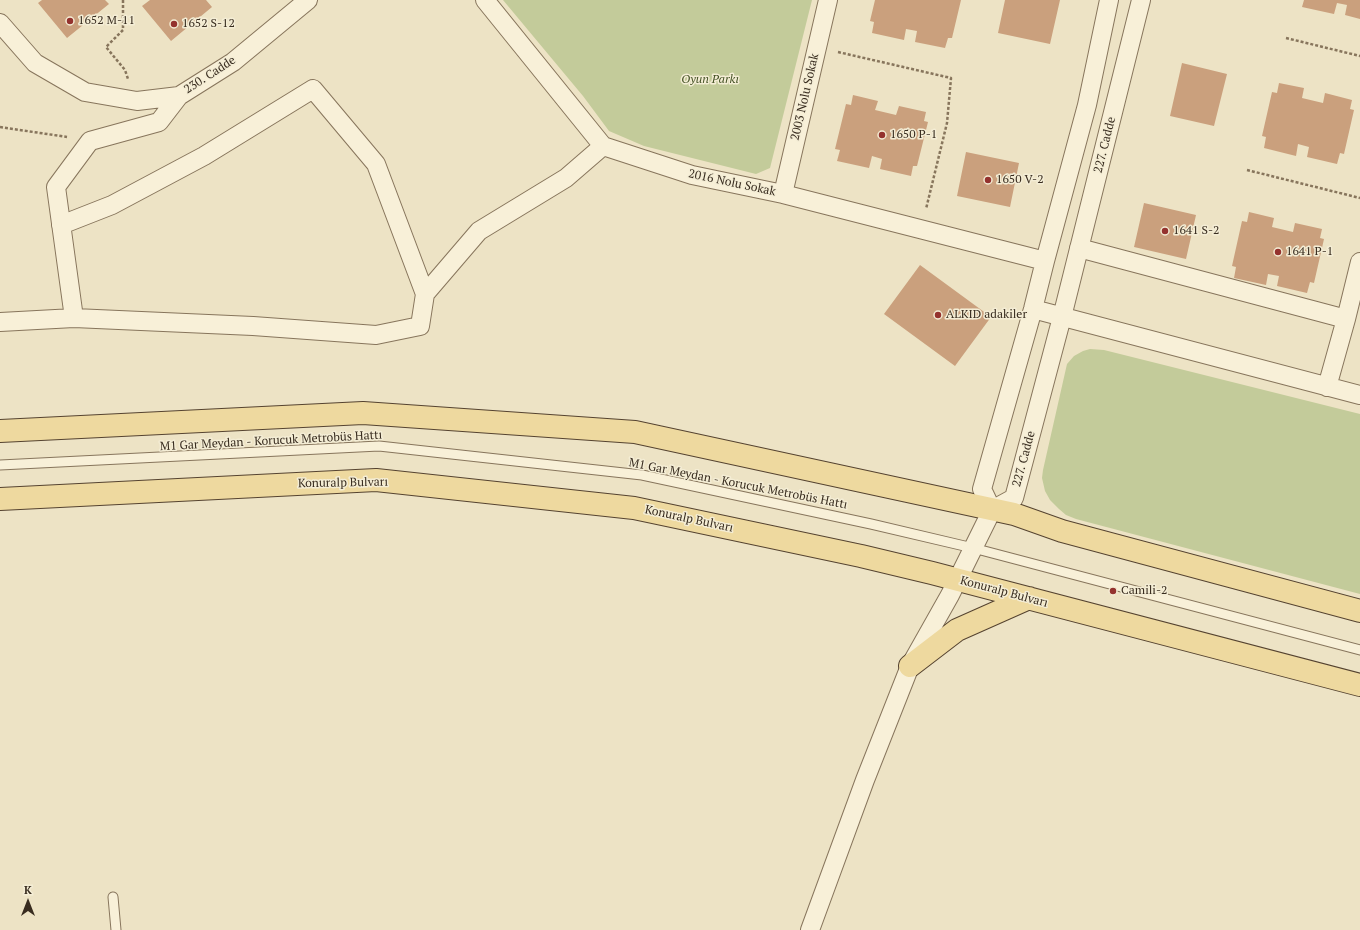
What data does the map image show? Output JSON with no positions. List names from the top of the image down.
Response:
{
  "streets": {
    "main road": ["Konuralp Bulvarı"],
    "street": [
      "230. Cadde",
      "2003 Nolu Sokak",
      "227. Cadde",
      "2016 Nolu Sokak"
    ],
    "lane": ["M1 Gar Meydan - Korucuk Metrobüs Hattı"]
  },
  "crossings": [
    ["2003 Nolu Sokak", "2016 Nolu Sokak"]
  ],
  "parks": ["Oyun Parkı"],
  "places": [
    "1652 M-11",
    "1652 S-12",
    "1650 P-1",
    "1650 V-2",
    "1641 S-2",
    "1641 P-1",
    "ALKID adakiler",
    "Camili-2"
  ],
  "north": "top"
}
